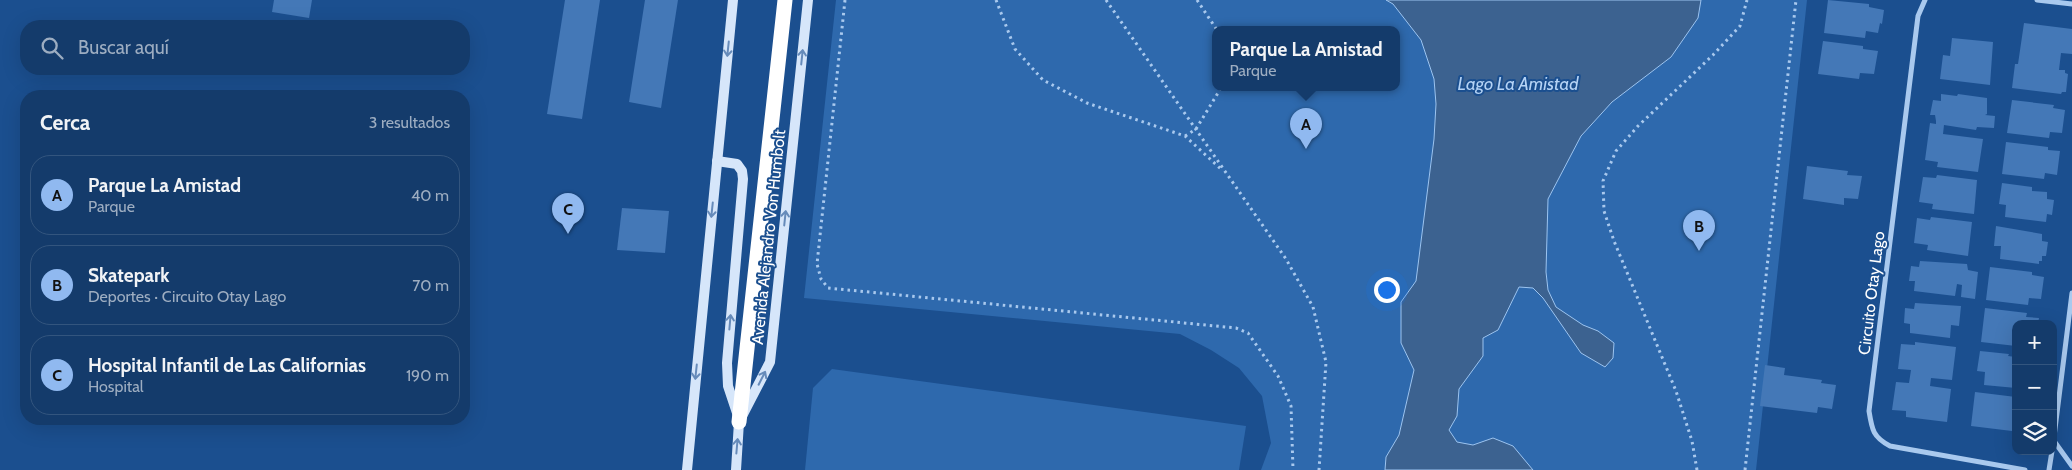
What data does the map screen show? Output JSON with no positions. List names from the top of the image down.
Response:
{
  "streets": {
    "main road": ["Avenida Alejandro Von Humbolt"],
    "street": ["Circuito Otay Lago"]
  },
  "water": ["Lago La Amistad"],
  "page": {
    "search": "Buscar aquí",
    "popup": ["Parque La Amistad", "Parque"],
    "heading": ["Cerca", "3 resultados"],
    "pins": ["A", "C", "B"],
    "list": [
      {
        "mark": "A",
        "name": "Parque La Amistad",
        "note": "Parque",
        "value": "40 m"
      },
      {
        "mark": "B",
        "name": "Skatepark",
        "note": "Deportes · Circuito Otay Lago",
        "value": "70 m"
      },
      {
        "mark": "C",
        "name": "Hospital Infantil de Las Californias",
        "note": "Hospital",
        "value": "190 m"
      }
    ],
    "map_buttons": ["+", "−"]
  }
}
